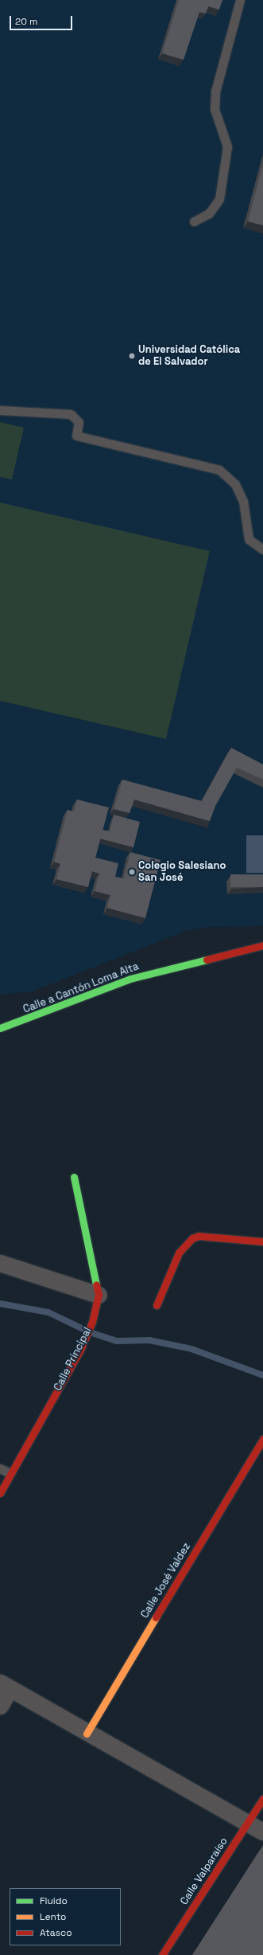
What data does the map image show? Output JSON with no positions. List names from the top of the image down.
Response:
{
  "streets": {
    "street": [
      "Calle a Cantón Loma Alta",
      "Calle Principal",
      "Calle José Valdez",
      "Calle Valparaíso"
    ]
  },
  "places": ["Universidad Católica de El Salvador", "Colegio Salesiano San José"],
  "legend": ["Fluido", "Lento", "Atasco"],
  "scale_bar": "20 m"
}
